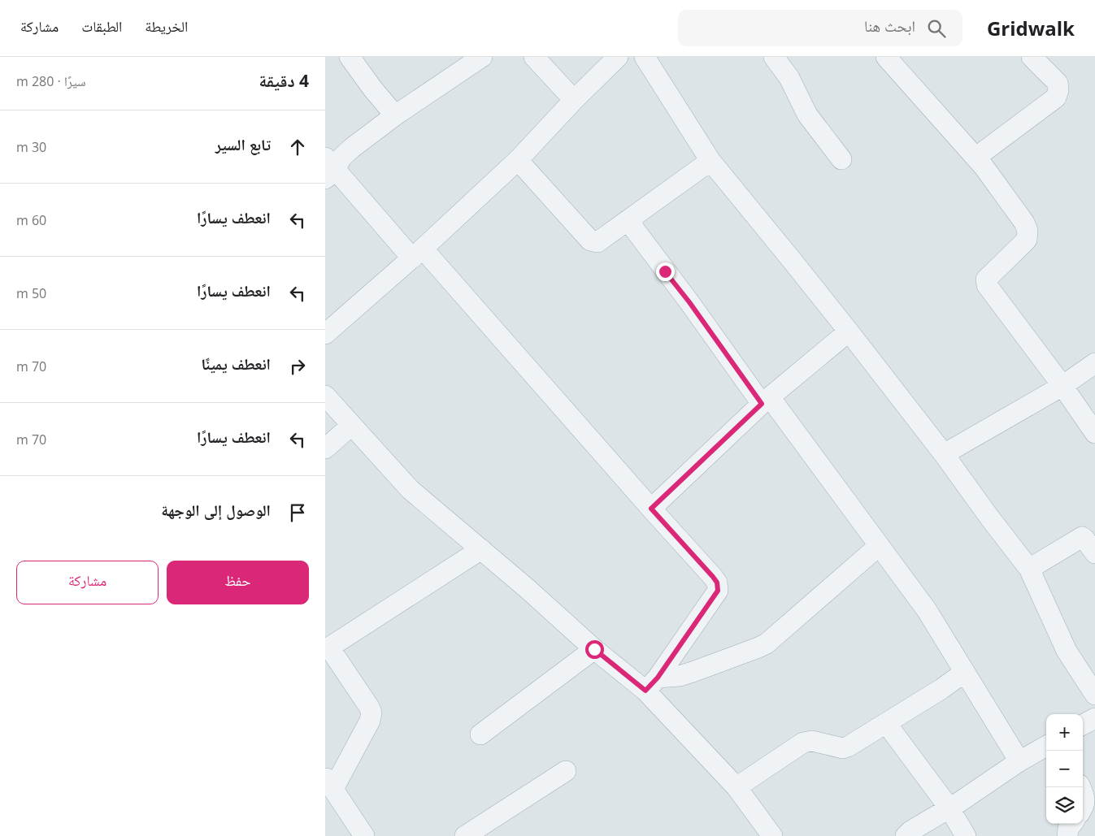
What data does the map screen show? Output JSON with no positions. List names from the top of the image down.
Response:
{
  "page": {
    "header": "Gridwalk",
    "search": "ابحث هنا",
    "nav": ["الخريطة", "الطبقات", "مشاركة"],
    "heading": ["4 دقيقة", "سيرًا · 280 m"],
    "list": [
      ["تابع السير", "30 m"],
      ["انعطف يسارًا", "60 m"],
      ["انعطف يسارًا", "50 m"],
      ["انعطف يمينًا", "70 m"],
      ["انعطف يسارًا", "70 m"],
      "الوصول إلى الوجهة"
    ],
    "buttons": ["حفظ", "مشاركة"],
    "map_buttons": ["+", "−"]
  }
}
